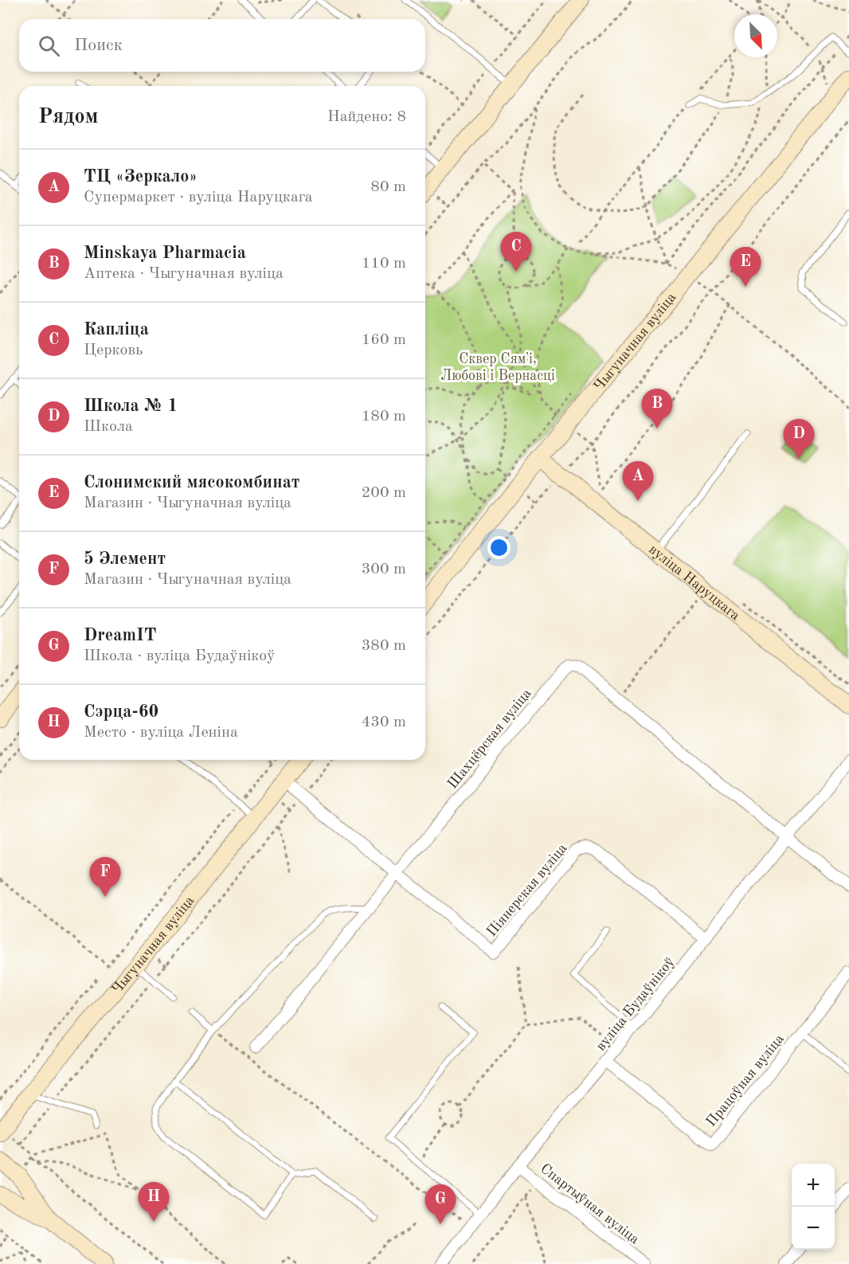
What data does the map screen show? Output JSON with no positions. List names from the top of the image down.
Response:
{
  "streets": {
    "main road": ["Чыгуначная вуліца", "вуліца Наруцкага"],
    "street": [
      "Шахцёрская вуліца",
      "Піянерская вуліца",
      "вуліца Будаўнікоў",
      "Працоўная вуліца",
      "Спартыўная вуліца"
    ]
  },
  "crossings": [
    ["Чыгуначная вуліца", "вуліца Наруцкага"],
    ["Чыгуначная вуліца", "Піянерская вуліца"],
    ["Шахцёрская вуліца", "Піянерская вуліца"],
    ["Шахцёрская вуліца", "вуліца Будаўнікоў"],
    ["Піянерская вуліца", "вуліца Будаўнікоў"],
    ["вуліца Будаўнікоў", "Працоўная вуліца"],
    ["вуліца Будаўнікоў", "Спартыўная вуліца"]
  ],
  "parks": ["Сквер Сямʼі, Любові і Вернасці"],
  "north": "bottom right",
  "page": {
    "search": "Поиск",
    "heading": ["Рядом", "Найдено: 8"],
    "list": [
      {
        "mark": "A",
        "name": "ТЦ «Зеркало»",
        "note": "Супермаркет · вуліца Наруцкага",
        "value": "80 m"
      },
      {
        "mark": "B",
        "name": "Minskaya Pharmacia",
        "note": "Аптека · Чыгуначная вуліца",
        "value": "110 m"
      },
      {
        "mark": "C",
        "name": "Капліца",
        "note": "Церковь",
        "value": "160 m"
      },
      {
        "mark": "D",
        "name": "Школа № 1",
        "note": "Школа",
        "value": "180 m"
      },
      {
        "mark": "E",
        "name": "Слонимский мясокомбинат",
        "note": "Магазин · Чыгуначная вуліца",
        "value": "200 m"
      },
      {
        "mark": "F",
        "name": "5 Элемент",
        "note": "Магазин · Чыгуначная вуліца",
        "value": "300 m"
      },
      {
        "mark": "G",
        "name": "DreamIT",
        "note": "Школа · вуліца Будаўнікоў",
        "value": "380 m"
      },
      {
        "mark": "H",
        "name": "Сэрца-60",
        "note": "Место · вуліца Леніна",
        "value": "430 m"
      }
    ],
    "pins": [
      "C",
      "E",
      "B",
      "D",
      "A",
      "F",
      "H",
      "G"
    ],
    "map_buttons": ["+", "−"]
  }
}
